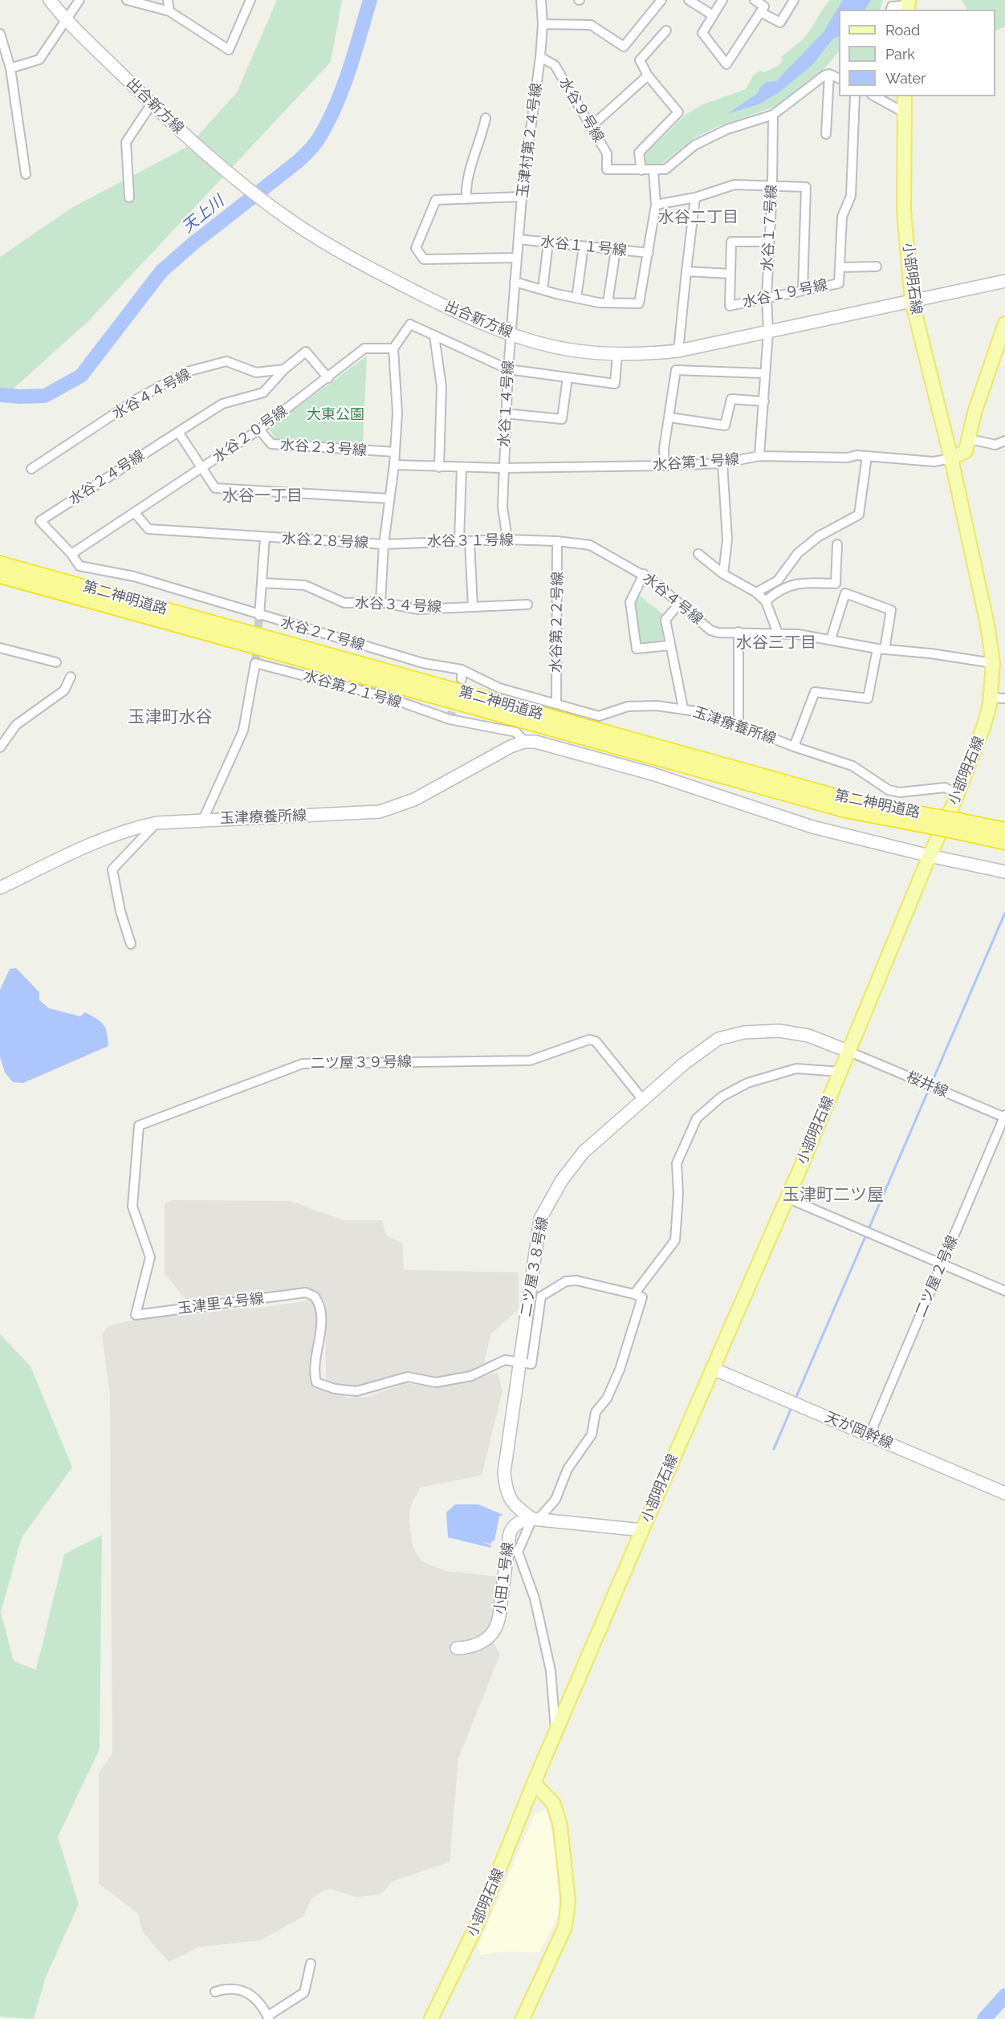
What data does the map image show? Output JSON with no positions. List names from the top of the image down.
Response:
{
  "streets": {
    "highway": ["第二神明道路"],
    "main road": ["小部明石線"],
    "street": [
      "出合新方線",
      "水谷９号線",
      "玉津村第２４号線",
      "水谷１７号線",
      "水谷１１号線",
      "水谷１９号線",
      "水谷４４号線",
      "水谷１４号線",
      "水谷２０号線",
      "水谷２３号線",
      "水谷第１号線",
      "水谷２４号線",
      "水谷２８号線",
      "水谷３１号線",
      "水谷４号線",
      "水谷３４号線",
      "水谷第２２号線",
      "水谷２７号線",
      "水谷第２１号線",
      "玉津療養所線",
      "二ツ屋３９号線",
      "桜井線",
      "二ツ屋３８号線",
      "二ツ屋２号線",
      "玉津里４号線",
      "天が岡幹線",
      "小田１号線"
    ]
  },
  "crossings": [
    ["出合新方線", "水谷１７号線"],
    ["出合新方線", "小部明石線"],
    ["出合新方線", "水谷１４号線"],
    ["水谷９号線", "玉津村第２４号線"],
    ["水谷９号線", "水谷１７号線"],
    ["玉津村第２４号線", "水谷１１号線"],
    ["玉津村第２４号線", "水谷１４号線"],
    ["水谷１７号線", "水谷１９号線"],
    ["水谷１７号線", "水谷第１号線"],
    ["小部明石線", "水谷第１号線"],
    ["小部明石線", "水谷４号線"],
    ["小部明石線", "玉津療養所線"],
    ["小部明石線", "桜井線"],
    ["小部明石線", "二ツ屋３８号線"],
    ["小部明石線", "天が岡幹線"],
    ["水谷１４号線", "水谷第１号線"],
    ["水谷１４号線", "水谷３１号線"],
    ["水谷２０号線", "水谷２３号線"],
    ["水谷２０号線", "水谷２４号線"],
    ["水谷２０号線", "水谷２８号線"],
    ["水谷２３号線", "水谷２８号線"],
    ["水谷第１号線", "水谷２８号線"],
    ["水谷２４号線", "水谷２７号線"],
    ["水谷２８号線", "水谷３１号線"],
    ["水谷３１号線", "水谷４号線"],
    ["水谷３１号線", "水谷第２２号線"],
    ["水谷４号線", "水谷第２２号線"],
    ["水谷第２２号線", "玉津療養所線"],
    ["水谷２７号線", "玉津療養所線"],
    ["水谷第２１号線", "玉津療養所線"],
    ["二ツ屋３９号線", "二ツ屋３８号線"],
    ["二ツ屋３９号線", "玉津里４号線"],
    ["桜井線", "二ツ屋３８号線"],
    ["桜井線", "二ツ屋２号線"],
    ["二ツ屋３８号線", "玉津里４号線"],
    ["二ツ屋３８号線", "小田１号線"],
    ["二ツ屋２号線", "天が岡幹線"]
  ],
  "districts": [
    "水谷二丁目",
    "水谷一丁目",
    "水谷三丁目",
    "玉津町水谷",
    "玉津町二ツ屋"
  ],
  "water": ["天上川"],
  "parks": ["大東公園"],
  "legend": ["Road", "Park", "Water"]
}
